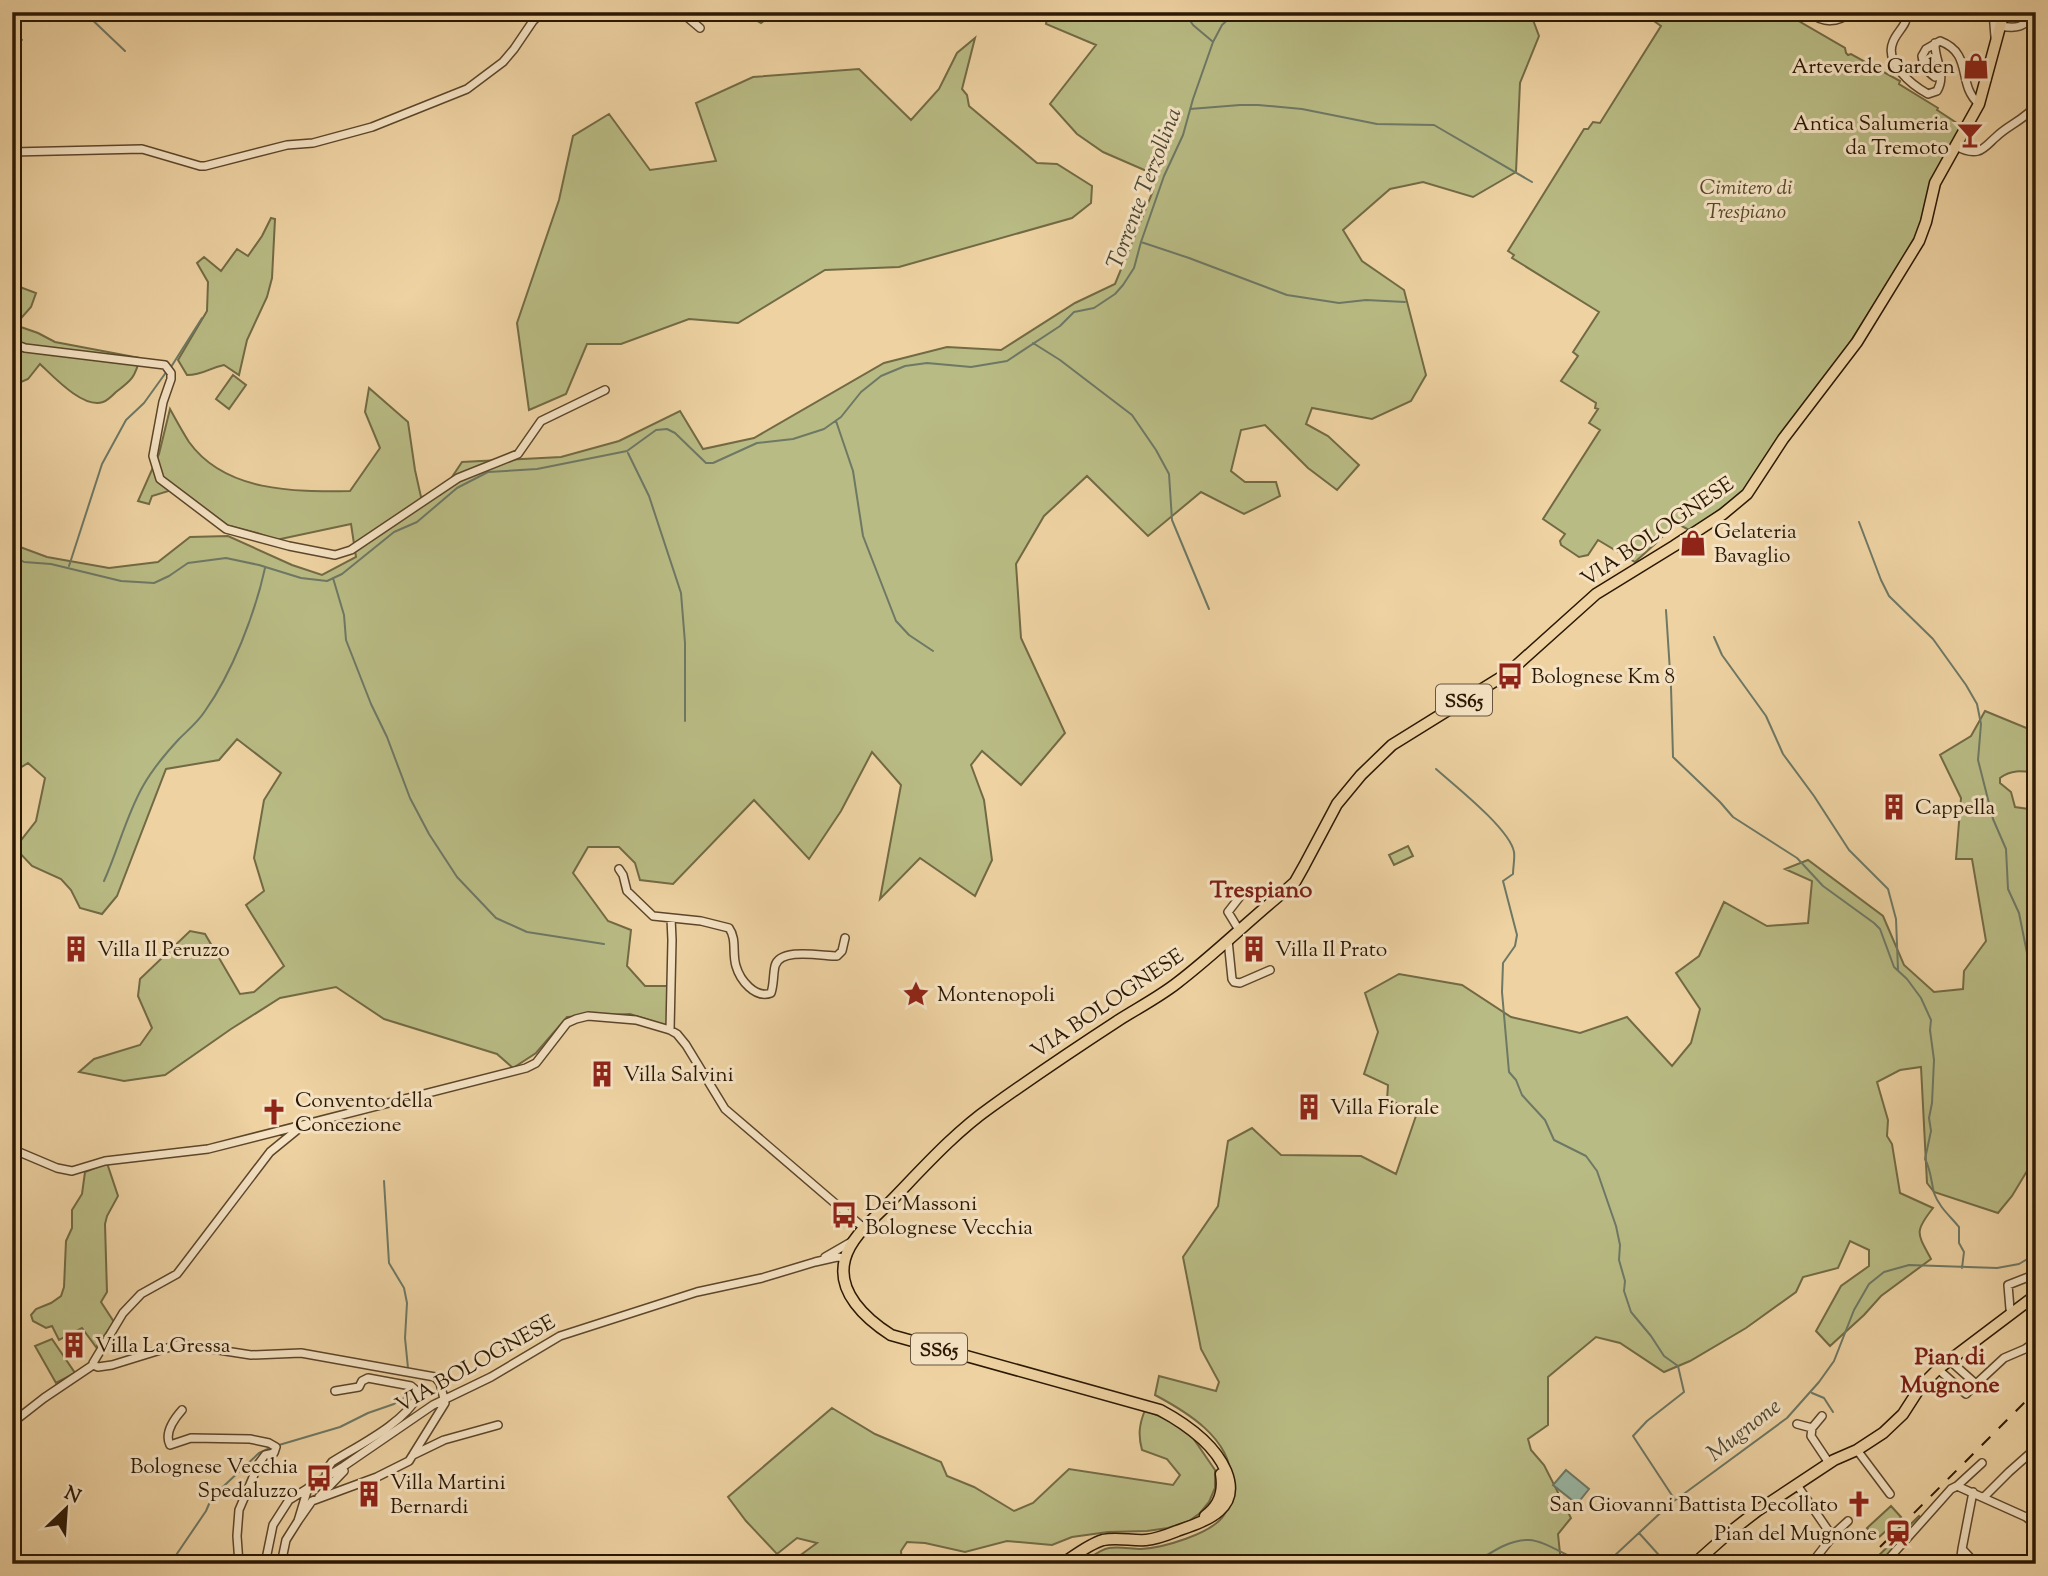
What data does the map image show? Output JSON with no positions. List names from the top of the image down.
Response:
{
  "streets": {
    "main road": ["VIA BOLOGNESE", "SS65"]
  },
  "crossings": [
    ["VIA BOLOGNESE", "SS65"]
  ],
  "districts": ["Trespiano", "Pian di Mugnone"],
  "water": ["Torrente Terzollina", "Mugnone"],
  "parks": ["Cimitero di Trespiano"],
  "places": {
    "shop": ["Arteverde Garden", "Gelateria Bavaglio"],
    "bar": ["Antica Salumeria da Tremoto"],
    "bus stop": ["Bolognese Km 8", "Dei Massoni Bolognese Vecchia", "Bolognese Vecchia Spedaluzzo"],
    "building": [
      "Cappella",
      "Villa Il Peruzzo",
      "Villa Il Prato",
      "Villa Salvini",
      "Villa Fiorale",
      "Villa La Gressa",
      "Villa Martini Bernardi"
    ],
    "place": ["Montenopoli"],
    "church": ["Convento della Concezione", "San Giovanni Battista Decollato"],
    "station": ["Pian del Mugnone"]
  },
  "north": "top right"
}
